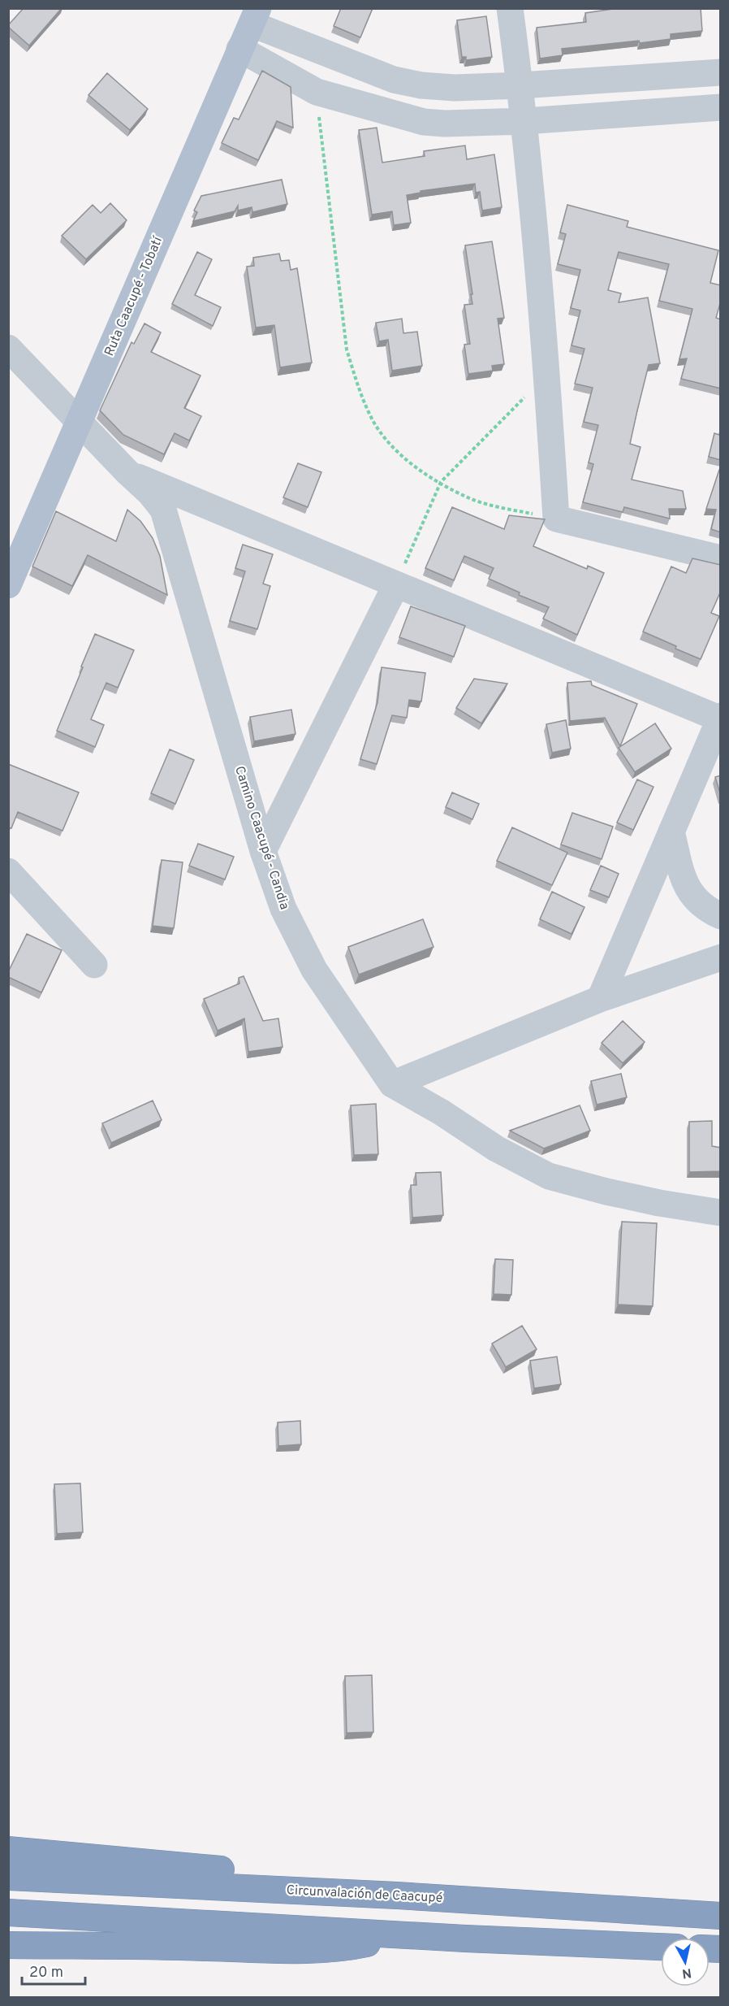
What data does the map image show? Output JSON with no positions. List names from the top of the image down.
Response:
{
  "streets": {
    "highway": ["Circunvalación de Caacupé"],
    "main road": ["Ruta Caacupé - Tobatí"],
    "street": ["Camino Caacupé - Candia"]
  },
  "crossings": [
    ["Ruta Caacupé - Tobatí", "Camino Caacupé - Candia"]
  ],
  "scale_bar": "20 m",
  "north": "bottom"
}
